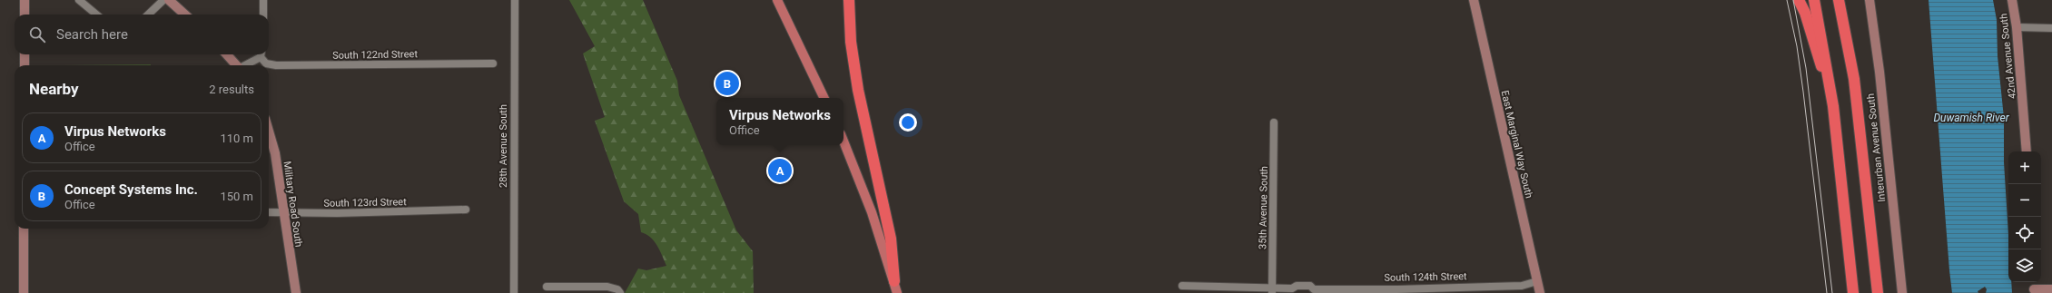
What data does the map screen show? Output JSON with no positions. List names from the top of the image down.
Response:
{
  "streets": {
    "street": [
      "South 122nd Street",
      "42nd Avenue South",
      "East Marginal Way South",
      "28th Avenue South",
      "Interurban Avenue South",
      "South 123rd Street",
      "Military Road South",
      "35th Avenue South",
      "South 124th Street"
    ]
  },
  "crossings": [
    ["East Marginal Way South", "South 124th Street"],
    ["South 123rd Street", "Military Road South"],
    ["35th Avenue South", "South 124th Street"]
  ],
  "water": ["Duwamish River"],
  "page": {
    "search": "Search here",
    "heading": ["Nearby", "2 results"],
    "pins": ["B", "A"],
    "popup": ["Virpus Networks", "Office"],
    "list": [
      {
        "mark": "A",
        "name": "Virpus Networks",
        "note": "Office",
        "value": "110 m"
      },
      {
        "mark": "B",
        "name": "Concept Systems Inc.",
        "note": "Office",
        "value": "150 m"
      }
    ],
    "map_buttons": ["+", "−"]
  }
}
